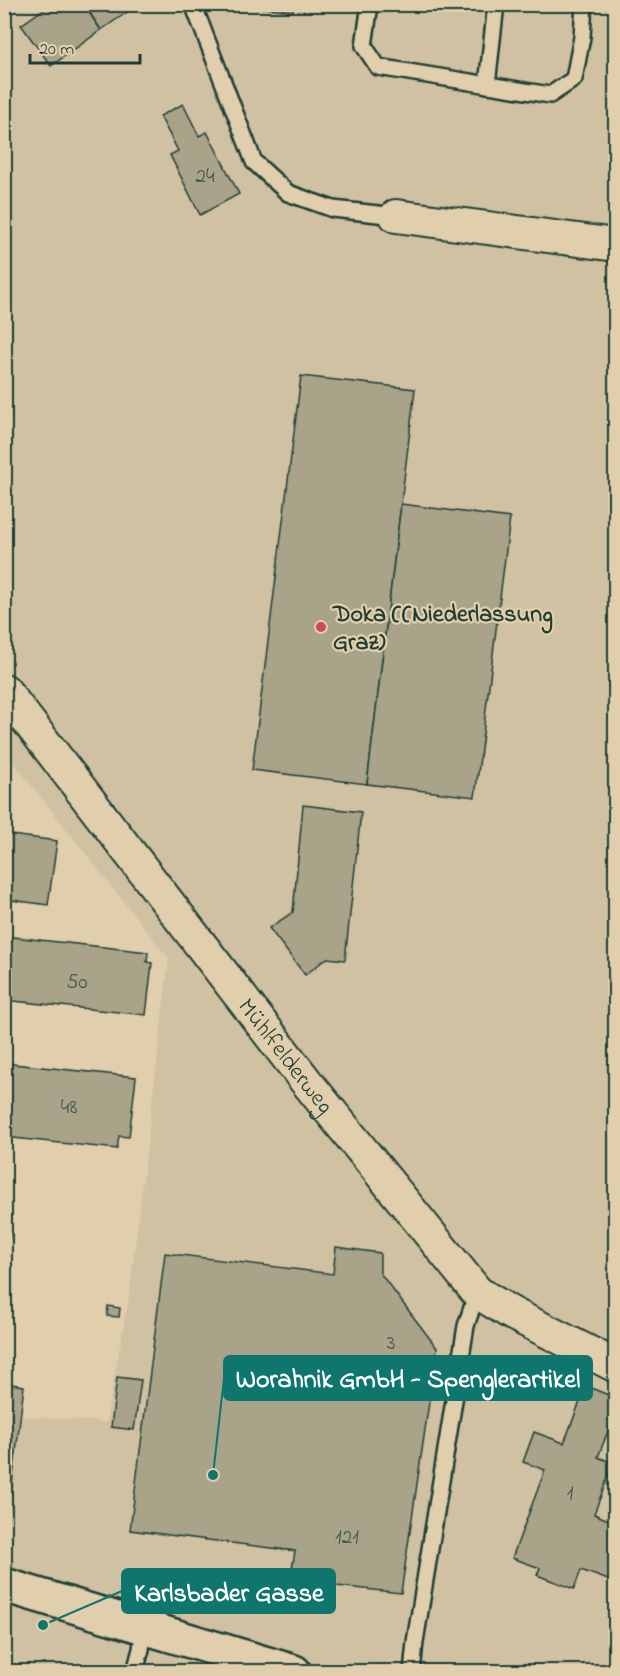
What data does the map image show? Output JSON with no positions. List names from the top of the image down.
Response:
{
  "streets": {
    "street": ["Mühlfelderweg"]
  },
  "places": ["Doka ((Niederlassung Graz)", "Worahnik GmbH - Spenglerartikel", "Karlsbader Gasse"],
  "house_numbers": [
    "24",
    "50",
    "48",
    "3",
    "1",
    "121"
  ],
  "scale_bar": "20 m"
}
